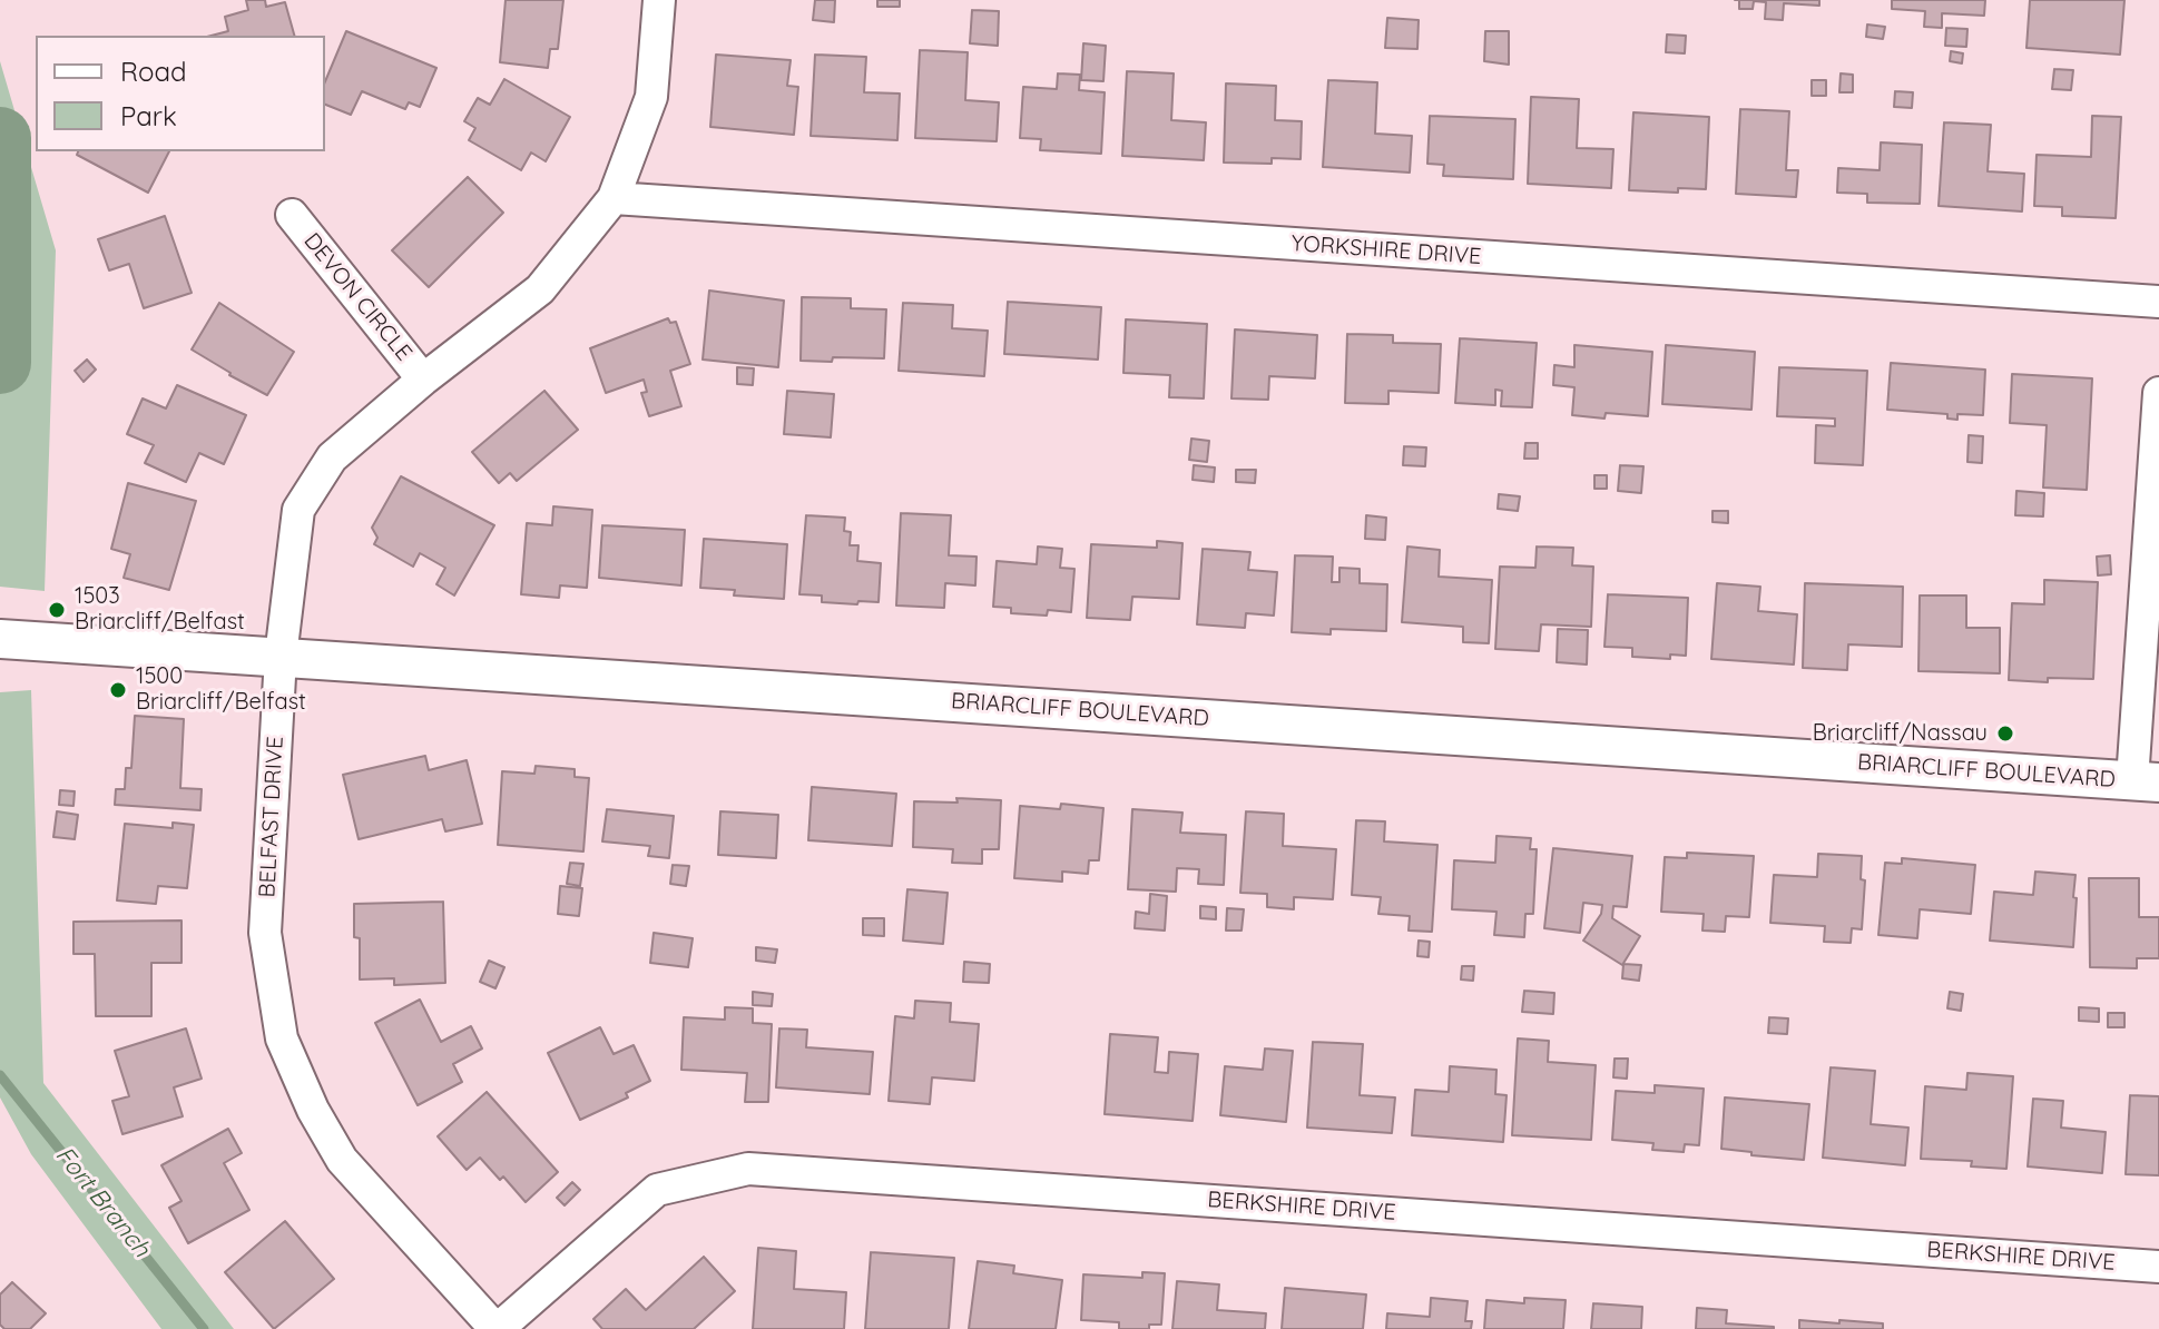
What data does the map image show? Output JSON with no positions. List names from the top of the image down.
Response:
{
  "streets": {
    "street": [
      "YORKSHIRE DRIVE",
      "DEVON CIRCLE",
      "BRIARCLIFF BOULEVARD",
      "BELFAST DRIVE",
      "BERKSHIRE DRIVE"
    ]
  },
  "crossings": [
    ["YORKSHIRE DRIVE", "BELFAST DRIVE"],
    ["DEVON CIRCLE", "BELFAST DRIVE"],
    ["BRIARCLIFF BOULEVARD", "BELFAST DRIVE"],
    ["BELFAST DRIVE", "BERKSHIRE DRIVE"]
  ],
  "water": ["Fort Branch"],
  "places": ["1503 Briarcliff/Belfast", "1500 Briarcliff/Belfast", "Briarcliff/Nassau"],
  "legend": ["Road", "Park"]
}
